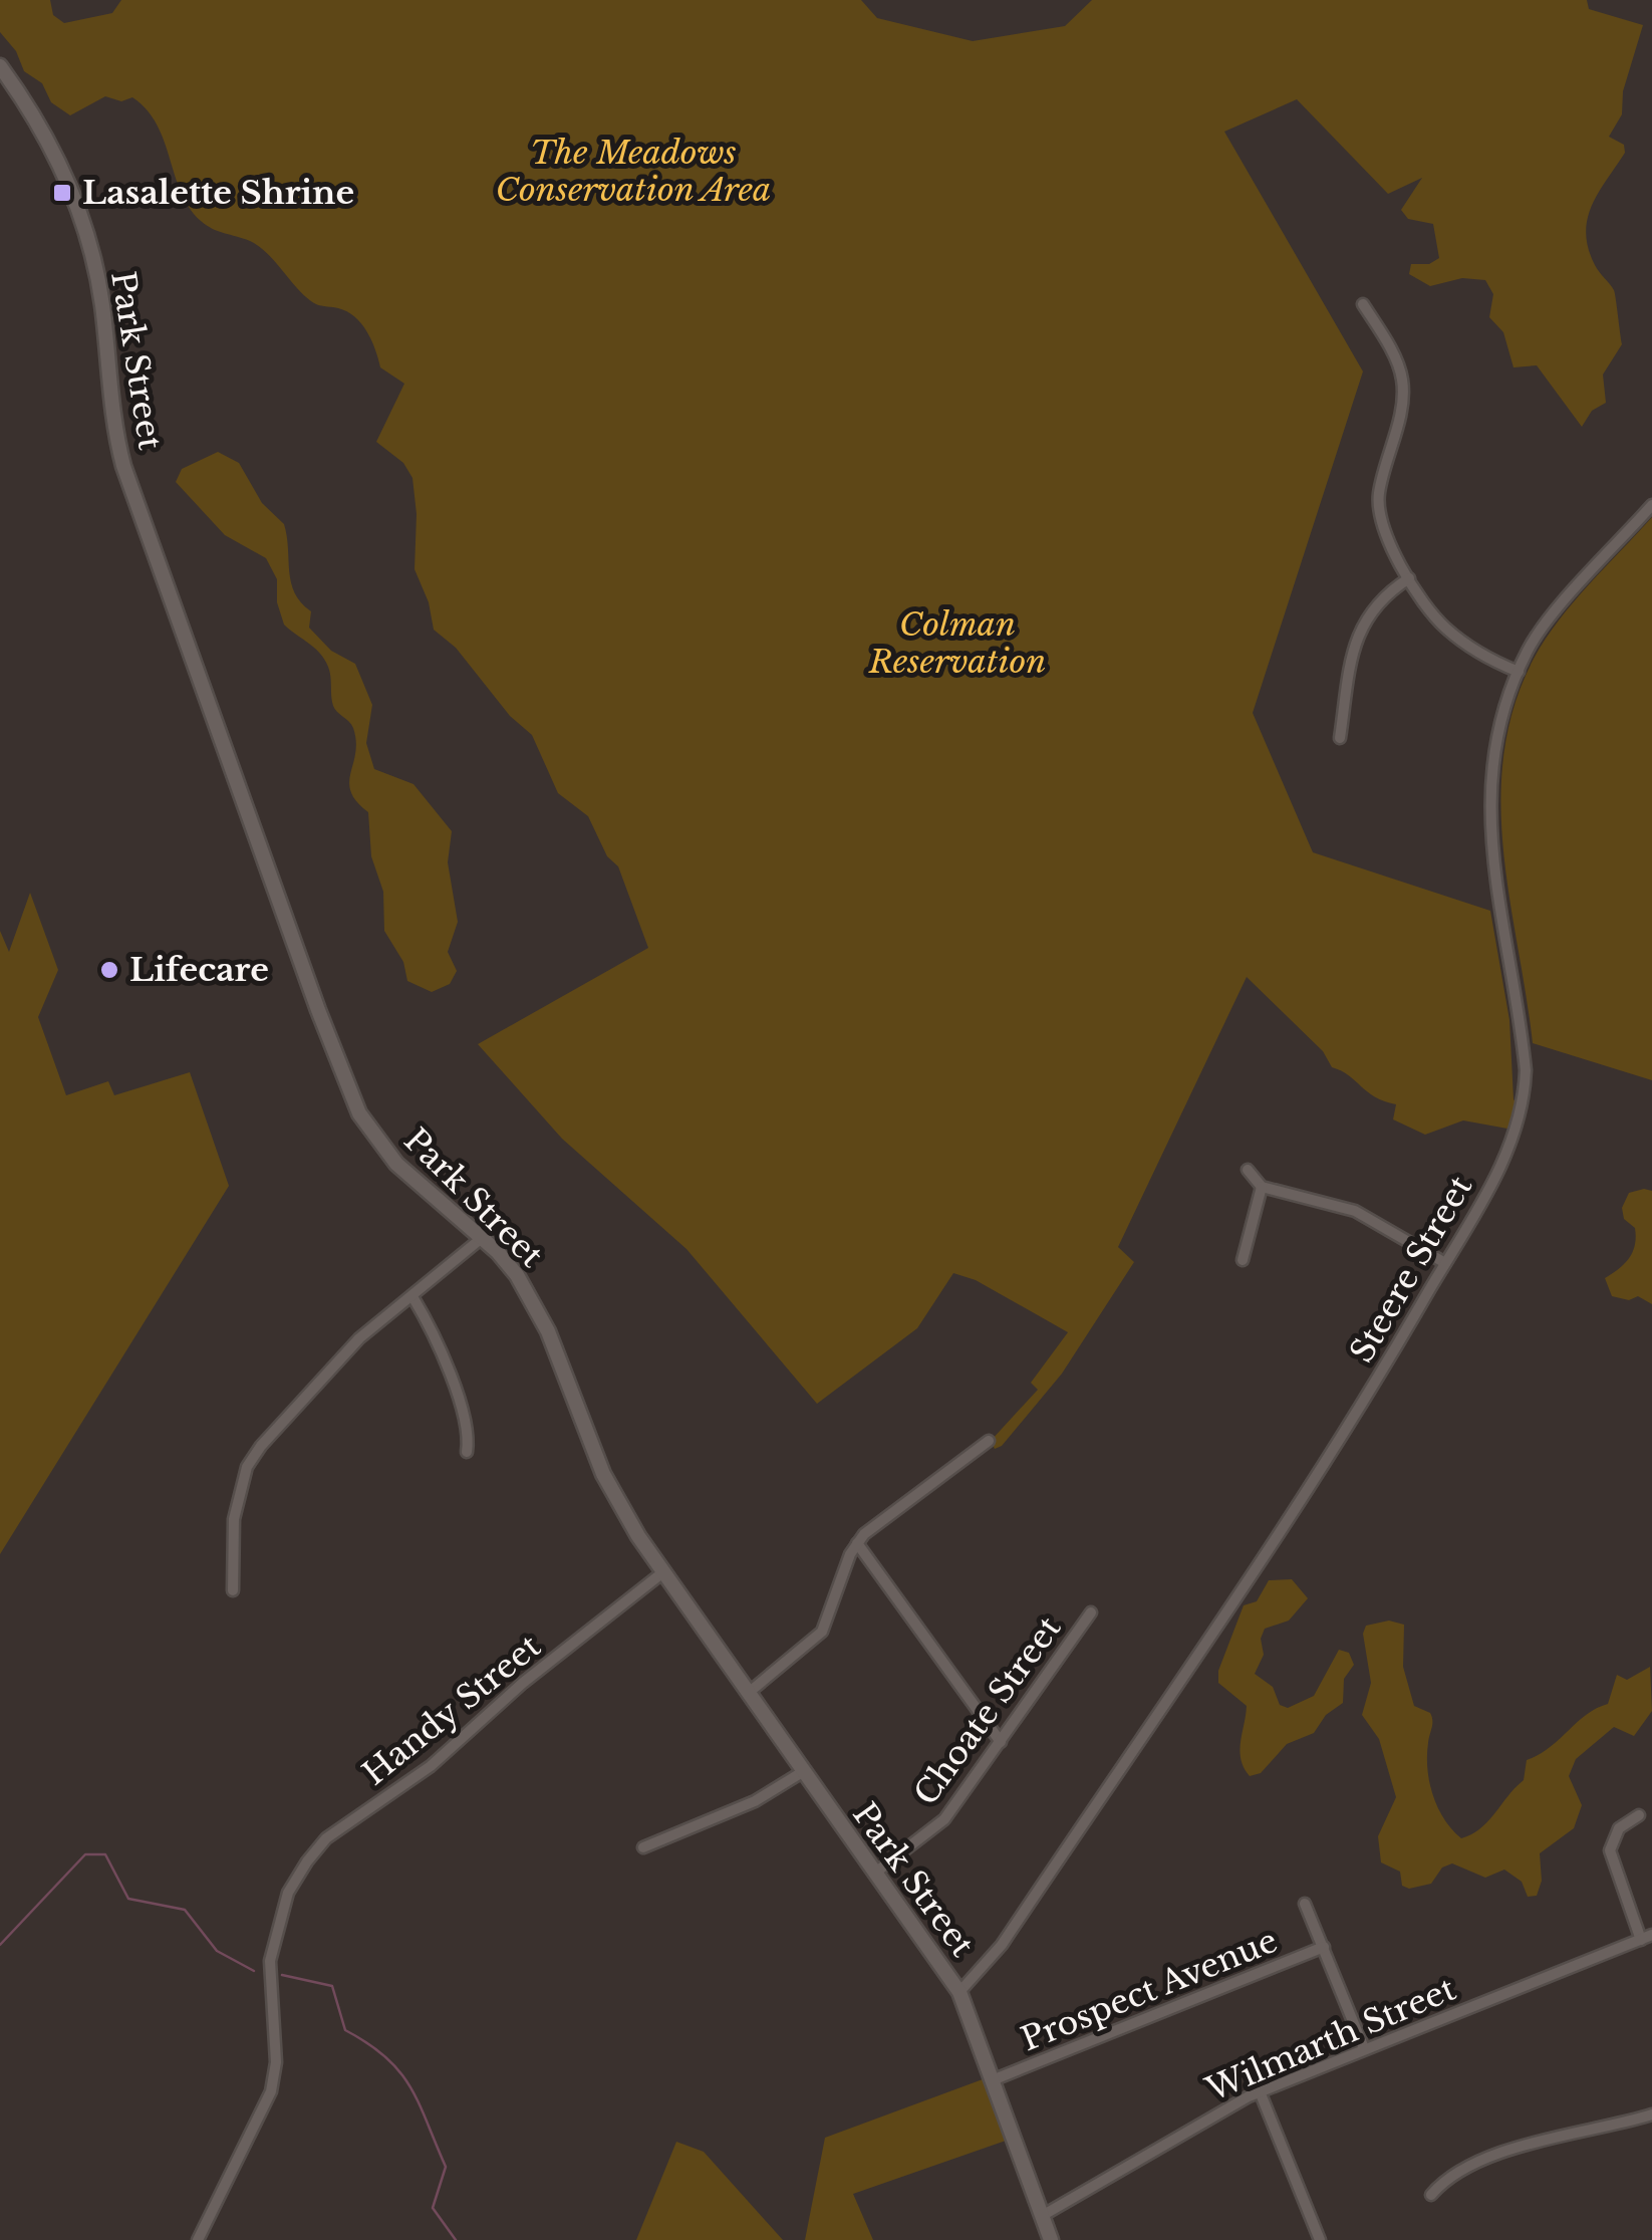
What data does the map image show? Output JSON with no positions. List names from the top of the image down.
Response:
{
  "streets": {
    "main road": ["Park Street"],
    "street": [
      "Steere Street",
      "Handy Street",
      "Choate Street",
      "Prospect Avenue",
      "Wilmarth Street"
    ]
  },
  "crossings": [
    ["Park Street", "Steere Street"],
    ["Park Street", "Handy Street"],
    ["Park Street", "Choate Street"],
    ["Park Street", "Prospect Avenue"],
    ["Park Street", "Wilmarth Street"]
  ],
  "parks": ["The Meadows Conservation Area", "Colman Reservation"],
  "places": {
    "transit": ["Lasalette Shrine"],
    "other": ["Lifecare"]
  }
}
